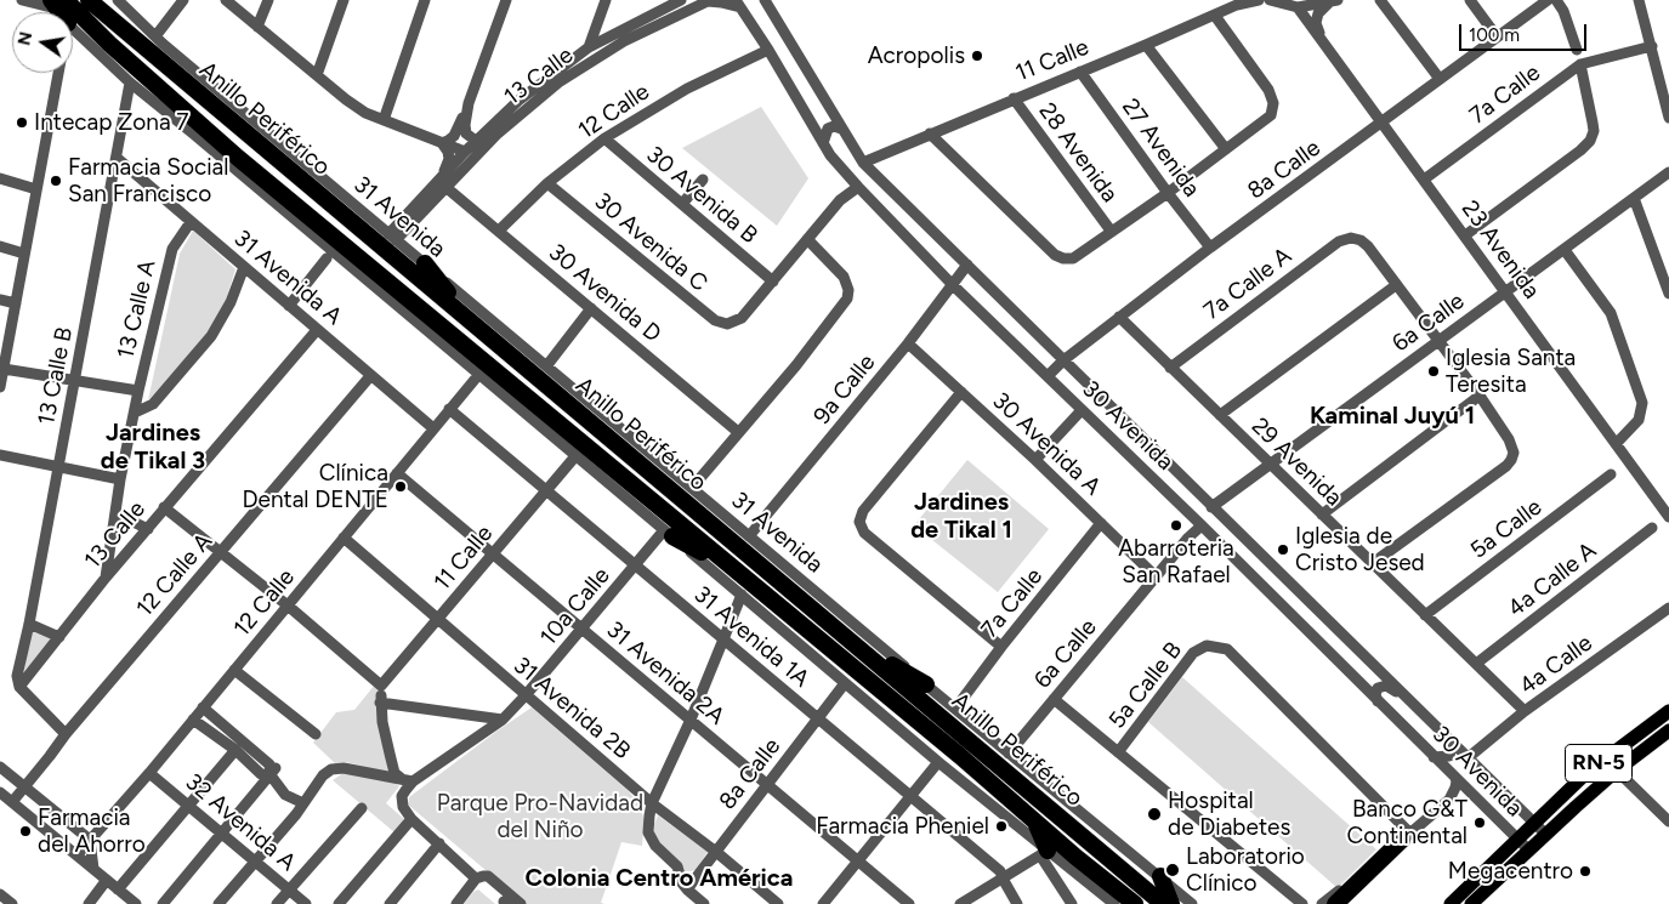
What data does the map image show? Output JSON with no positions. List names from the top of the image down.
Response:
{
  "streets": {
    "highway": ["Anillo Periférico"],
    "main road": ["RN-5"],
    "street": [
      "11 Calle",
      "13 Calle",
      "7a Calle",
      "12 Calle",
      "27 Avenida",
      "28 Avenida",
      "8a Calle",
      "30 Avenida B",
      "31 Avenida",
      "30 Avenida C",
      "23 Avenida",
      "31 Avenida A",
      "7a Calle A",
      "30 Avenida D",
      "13 Calle A",
      "6a Calle",
      "13 Calle B",
      "9a Calle",
      "30 Avenida",
      "30 Avenida A",
      "29 Avenida",
      "5a Calle",
      "12 Calle A",
      "4a Calle A",
      "10a Calle",
      "31 Avenida 1A",
      "4a Calle",
      "31 Avenida 2A",
      "5a Calle B",
      "31 Avenida 2B",
      "32 Avenida A"
    ]
  },
  "crossings": [
    ["11 Calle", "27 Avenida"],
    ["11 Calle", "28 Avenida"],
    ["11 Calle", "30 Avenida"],
    ["11 Calle", "31 Avenida 1A"],
    ["11 Calle", "31 Avenida 2A"],
    ["11 Calle", "31 Avenida 2B"],
    ["13 Calle", "31 Avenida"],
    ["13 Calle", "31 Avenida A"],
    ["13 Calle", "30 Avenida D"],
    ["13 Calle", "13 Calle A"],
    ["13 Calle", "13 Calle B"],
    ["13 Calle", "30 Avenida"],
    ["7a Calle", "31 Avenida"],
    ["7a Calle", "23 Avenida"],
    ["7a Calle", "30 Avenida A"],
    ["12 Calle", "30 Avenida B"],
    ["12 Calle", "30 Avenida C"],
    ["12 Calle", "31 Avenida A"],
    ["12 Calle", "30 Avenida D"],
    ["12 Calle", "30 Avenida"],
    ["12 Calle", "31 Avenida 1A"],
    ["12 Calle", "31 Avenida 2A"],
    ["12 Calle", "31 Avenida 2B"],
    ["12 Calle", "32 Avenida A"],
    ["27 Avenida", "8a Calle"],
    ["8a Calle", "23 Avenida"],
    ["8a Calle", "30 Avenida"],
    ["8a Calle", "29 Avenida"],
    ["8a Calle", "31 Avenida 1A"],
    ["8a Calle", "31 Avenida 2A"],
    ["8a Calle", "31 Avenida 2B"],
    ["30 Avenida B", "30 Avenida C"],
    ["31 Avenida", "6a Calle"],
    ["31 Avenida", "9a Calle"],
    ["23 Avenida", "6a Calle"],
    ["31 Avenida A", "13 Calle A"],
    ["31 Avenida A", "13 Calle B"],
    ["31 Avenida A", "12 Calle A"],
    ["7a Calle A", "29 Avenida"],
    ["6a Calle", "30 Avenida"],
    ["6a Calle", "30 Avenida A"],
    ["6a Calle", "29 Avenida"],
    ["9a Calle", "30 Avenida"],
    ["9a Calle", "30 Avenida A"],
    ["30 Avenida", "4a Calle"],
    ["30 Avenida", "RN-5"],
    ["29 Avenida", "5a Calle"],
    ["29 Avenida", "4a Calle A"],
    ["29 Avenida", "4a Calle"],
    ["10a Calle", "31 Avenida 1A"],
    ["10a Calle", "31 Avenida 2A"],
    ["10a Calle", "31 Avenida 2B"]
  ],
  "districts": [
    "Kaminal Juyú 1",
    "Jardines de Tikal 3",
    "Jardines de Tikal 1",
    "Colonia Centro América"
  ],
  "parks": ["Parque Pro-Navidad del Niño"],
  "places": [
    "Acropolis",
    "Intecap Zona 7",
    "Farmacia Social San Francisco",
    "Iglesia Santa Teresita",
    "Clínica Dental DENTE",
    "Abarroteria San Rafael",
    "Iglesia de Cristo Jesed",
    "Hospital de Diabetes",
    "Banco G&T Continental",
    "Farmacia Pheniel",
    "Farmacia del Ahorro",
    "Laboratorio Clínico",
    "Megacentro"
  ],
  "scale_bar": "100 m",
  "north": "left"
}
